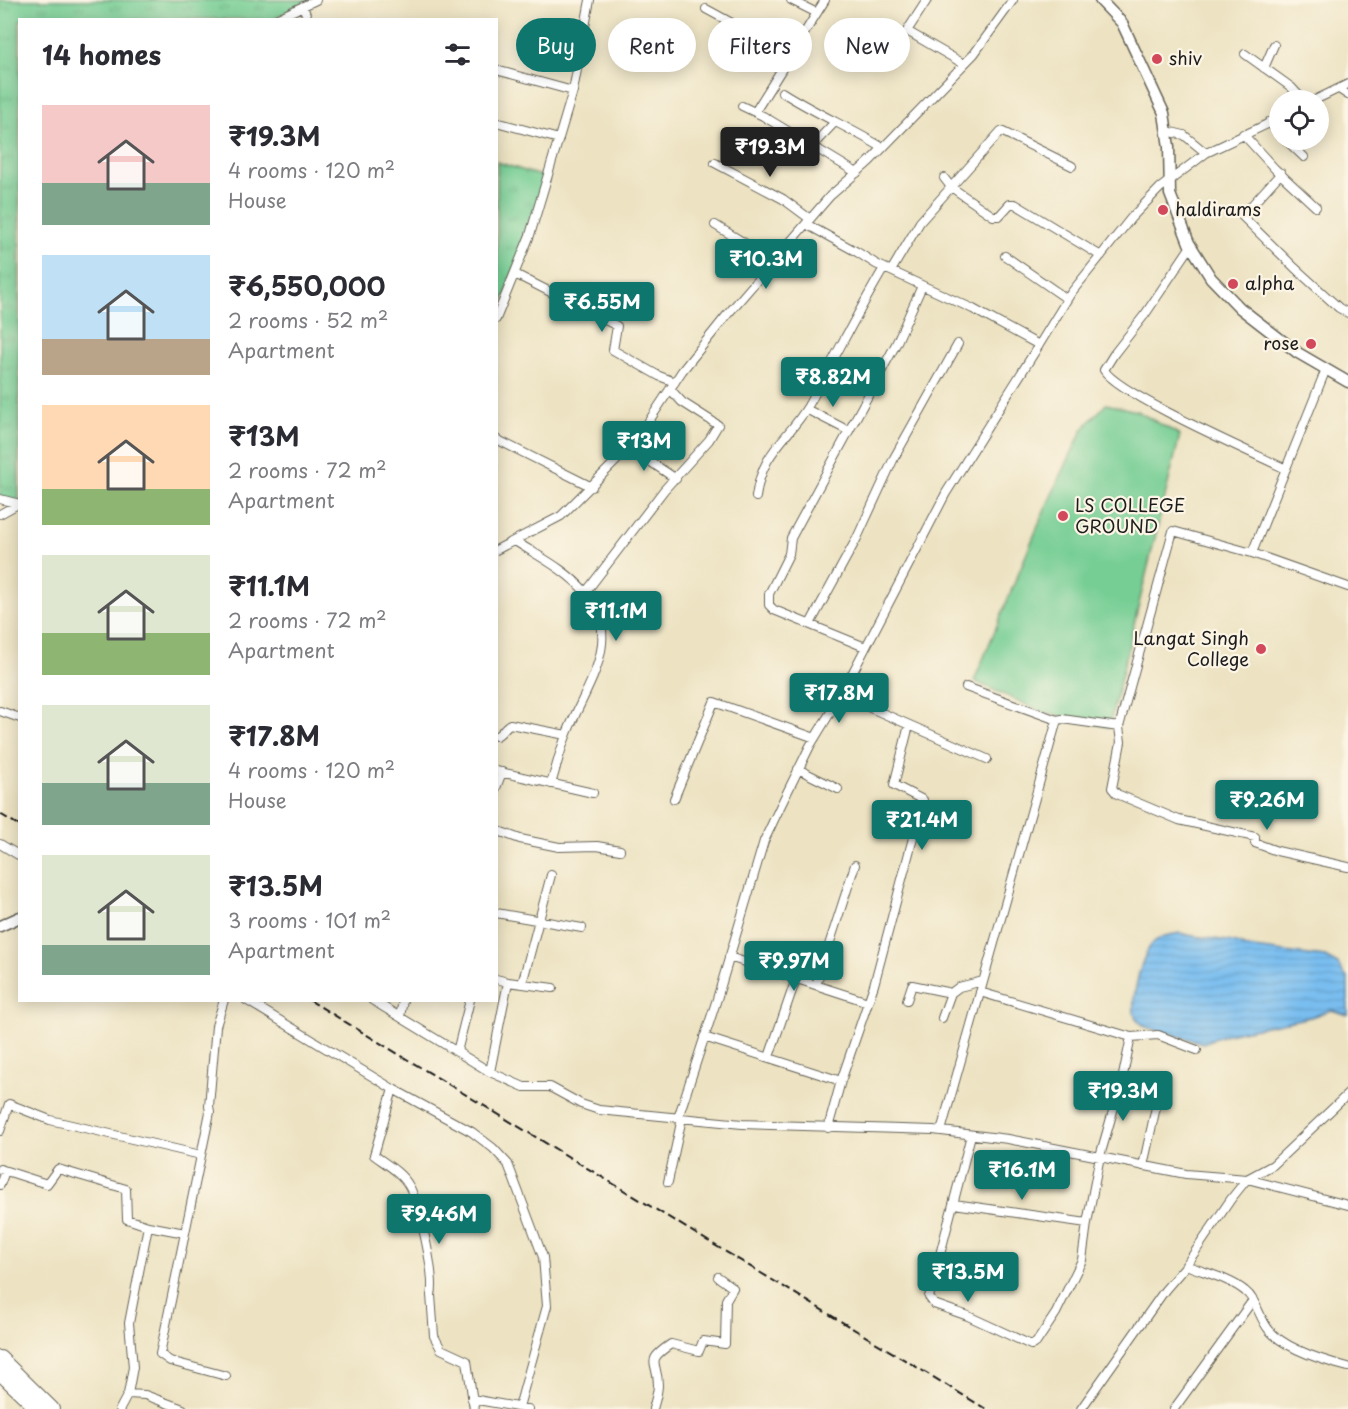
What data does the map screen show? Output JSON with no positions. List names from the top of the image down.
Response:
{
  "places": [
    "shiv",
    "haldirams",
    "alpha",
    "rose",
    "LS COLLEGE GROUND",
    "Langat Singh College"
  ],
  "page": {
    "chip": [
      "Buy",
      "Rent",
      "Filters",
      "New"
    ],
    "heading": "14 homes",
    "list": [
      {
        "name": "₹19.3M",
        "note": "4 rooms · 120 m² · House"
      },
      {
        "name": "₹6,550,000",
        "note": "2 rooms · 52 m² · Apartment"
      },
      {
        "name": "₹13M",
        "note": "2 rooms · 72 m² · Apartment"
      },
      {
        "name": "₹11.1M",
        "note": "2 rooms · 72 m² · Apartment"
      },
      {
        "name": "₹17.8M",
        "note": "4 rooms · 120 m² · House"
      },
      {
        "name": "₹13.5M",
        "note": "3 rooms · 101 m² · Apartment"
      }
    ],
    "price": [
      "₹19.3M",
      "₹10.3M",
      "₹6.55M",
      "₹8.82M",
      "₹13M",
      "₹11.1M",
      "₹17.8M",
      "₹9.26M",
      "₹21.4M",
      "₹9.97M",
      "₹19.3M",
      "₹16.1M",
      "₹9.46M",
      "₹13.5M"
    ]
  }
}
